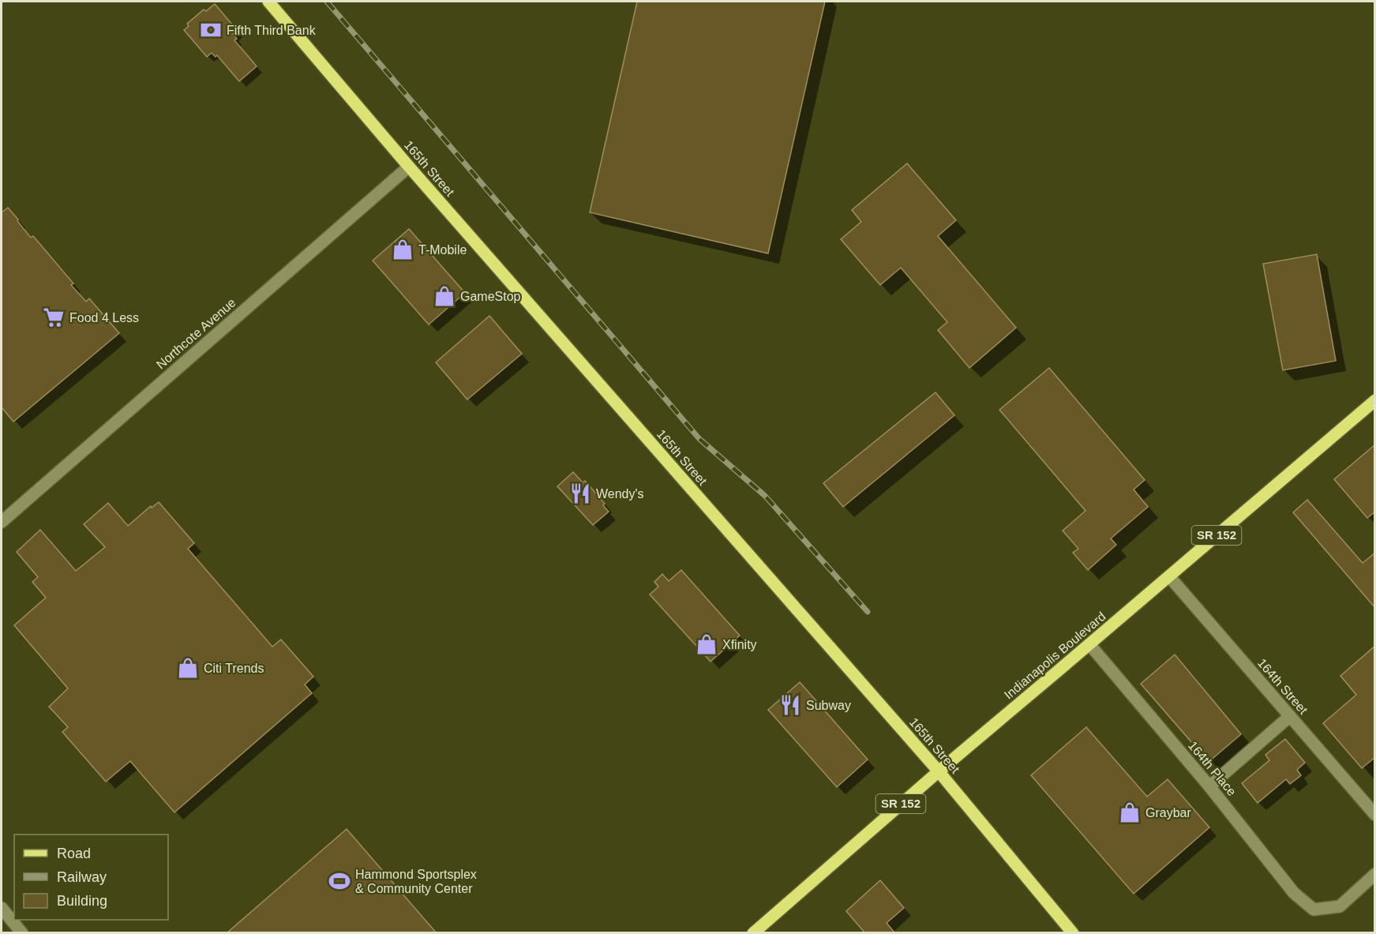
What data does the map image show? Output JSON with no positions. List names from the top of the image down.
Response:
{
  "streets": {
    "main road": ["165th Street", "SR 152", "Indianapolis Boulevard"],
    "street": ["Northcote Avenue", "164th Street", "164th Place"]
  },
  "crossings": [
    ["165th Street", "Northcote Avenue"],
    ["165th Street", "Indianapolis Boulevard"],
    ["Indianapolis Boulevard", "164th Street"],
    ["Indianapolis Boulevard", "164th Place"]
  ],
  "places": {
    "bank": ["Fifth Third Bank"],
    "shop": [
      "T-Mobile",
      "GameStop",
      "Xfinity",
      "Citi Trends",
      "Graybar"
    ],
    "supermarket": ["Food 4 Less"],
    "restaurant": ["Wendy's", "Subway"],
    "sports": ["Hammond Sportsplex & Community Center"]
  },
  "legend": ["Road", "Railway", "Building"]
}
